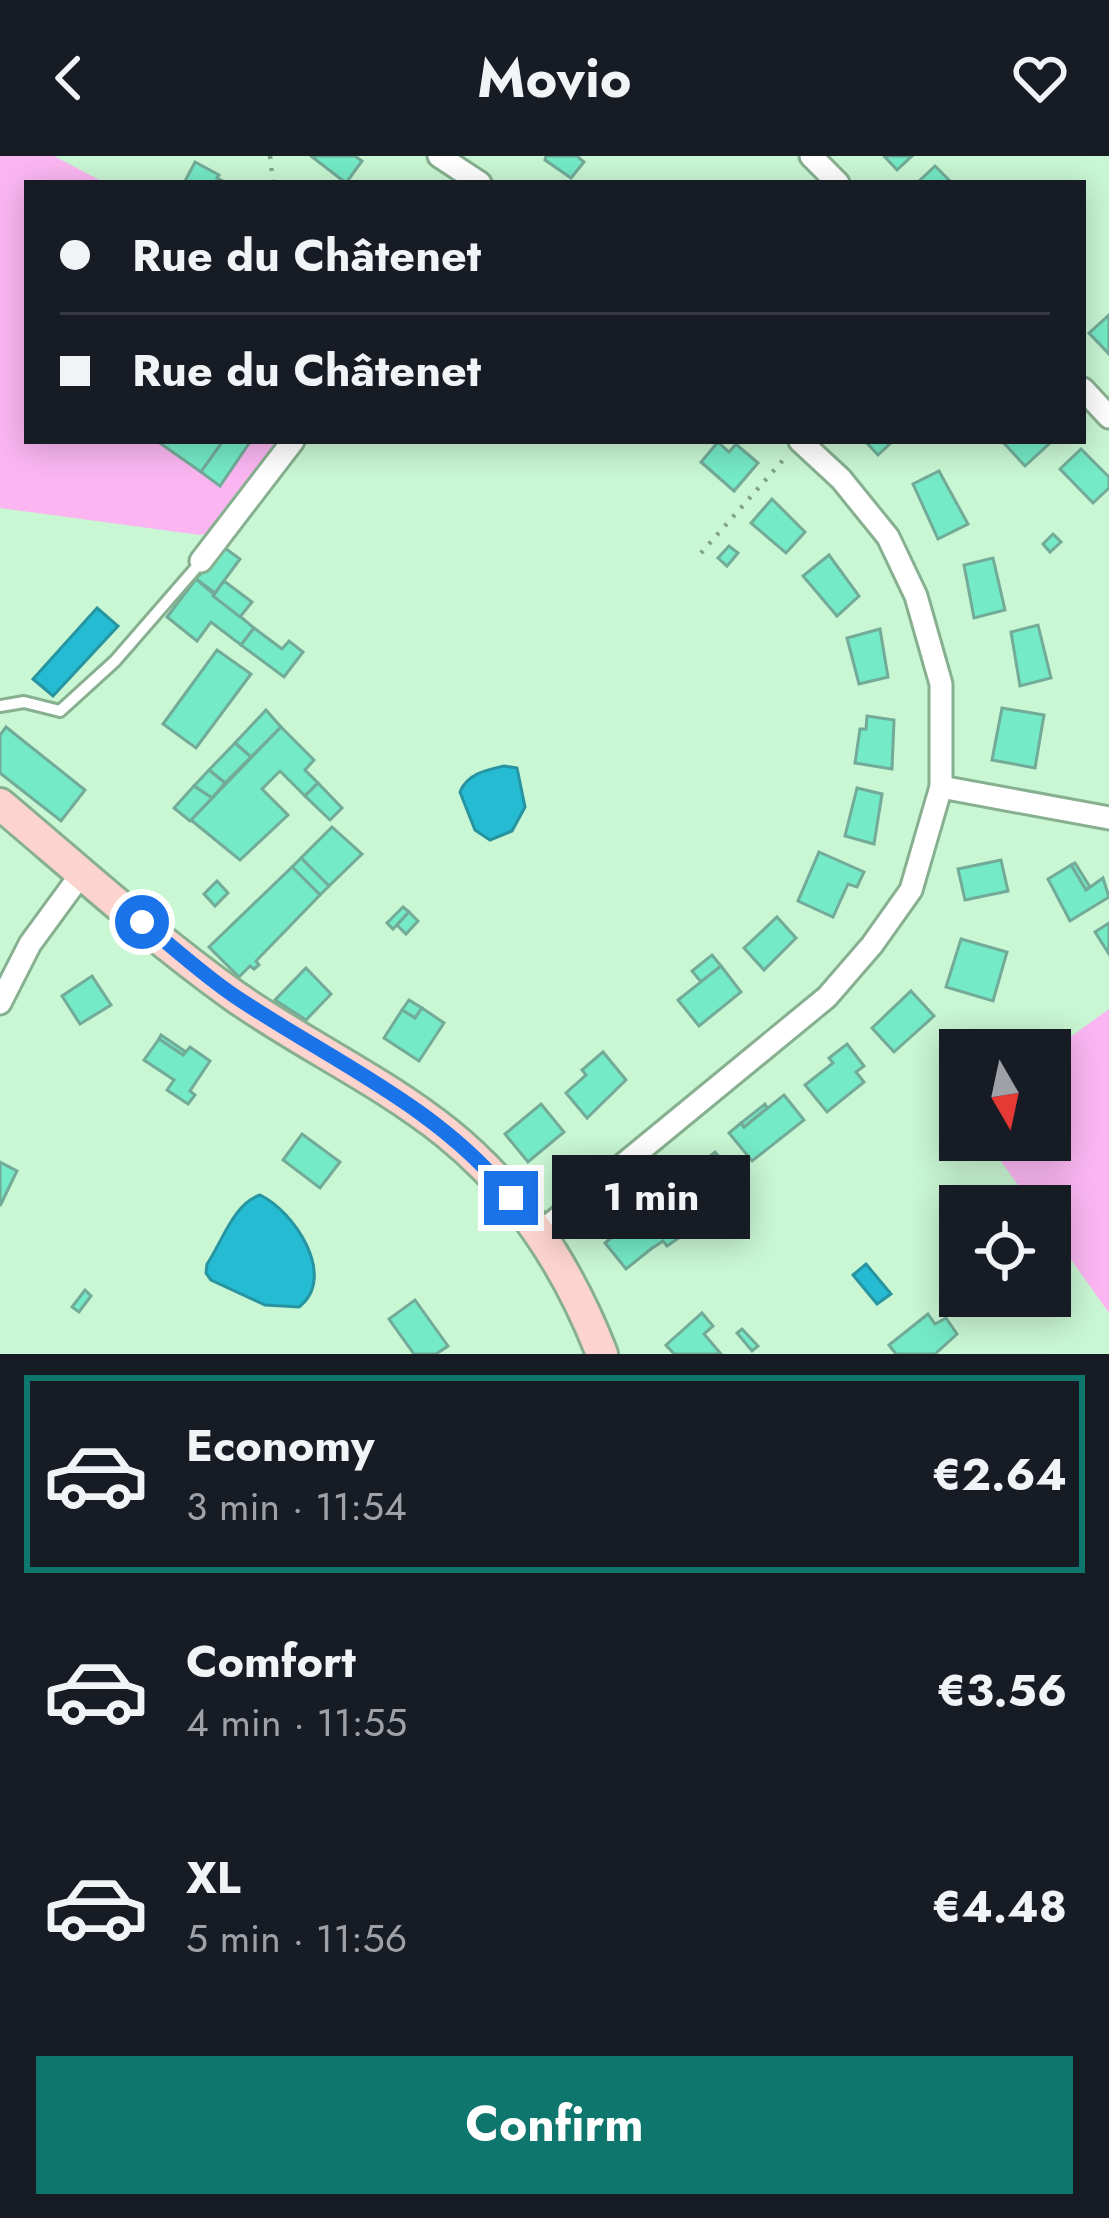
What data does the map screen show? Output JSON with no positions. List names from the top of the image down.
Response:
{
  "north": "bottom",
  "page": {
    "header": "Movio",
    "banner": ["Rue du Châtenet", "Rue du Châtenet"],
    "bubble": "1 min",
    "list": [
      {
        "name": "Economy",
        "note": "3 min · 11:54",
        "value": "€2.64"
      },
      {
        "name": "Comfort",
        "note": "4 min · 11:55",
        "value": "€3.56"
      },
      {
        "name": "XL",
        "note": "5 min · 11:56",
        "value": "€4.48"
      }
    ],
    "buttons": "Confirm"
  }
}
